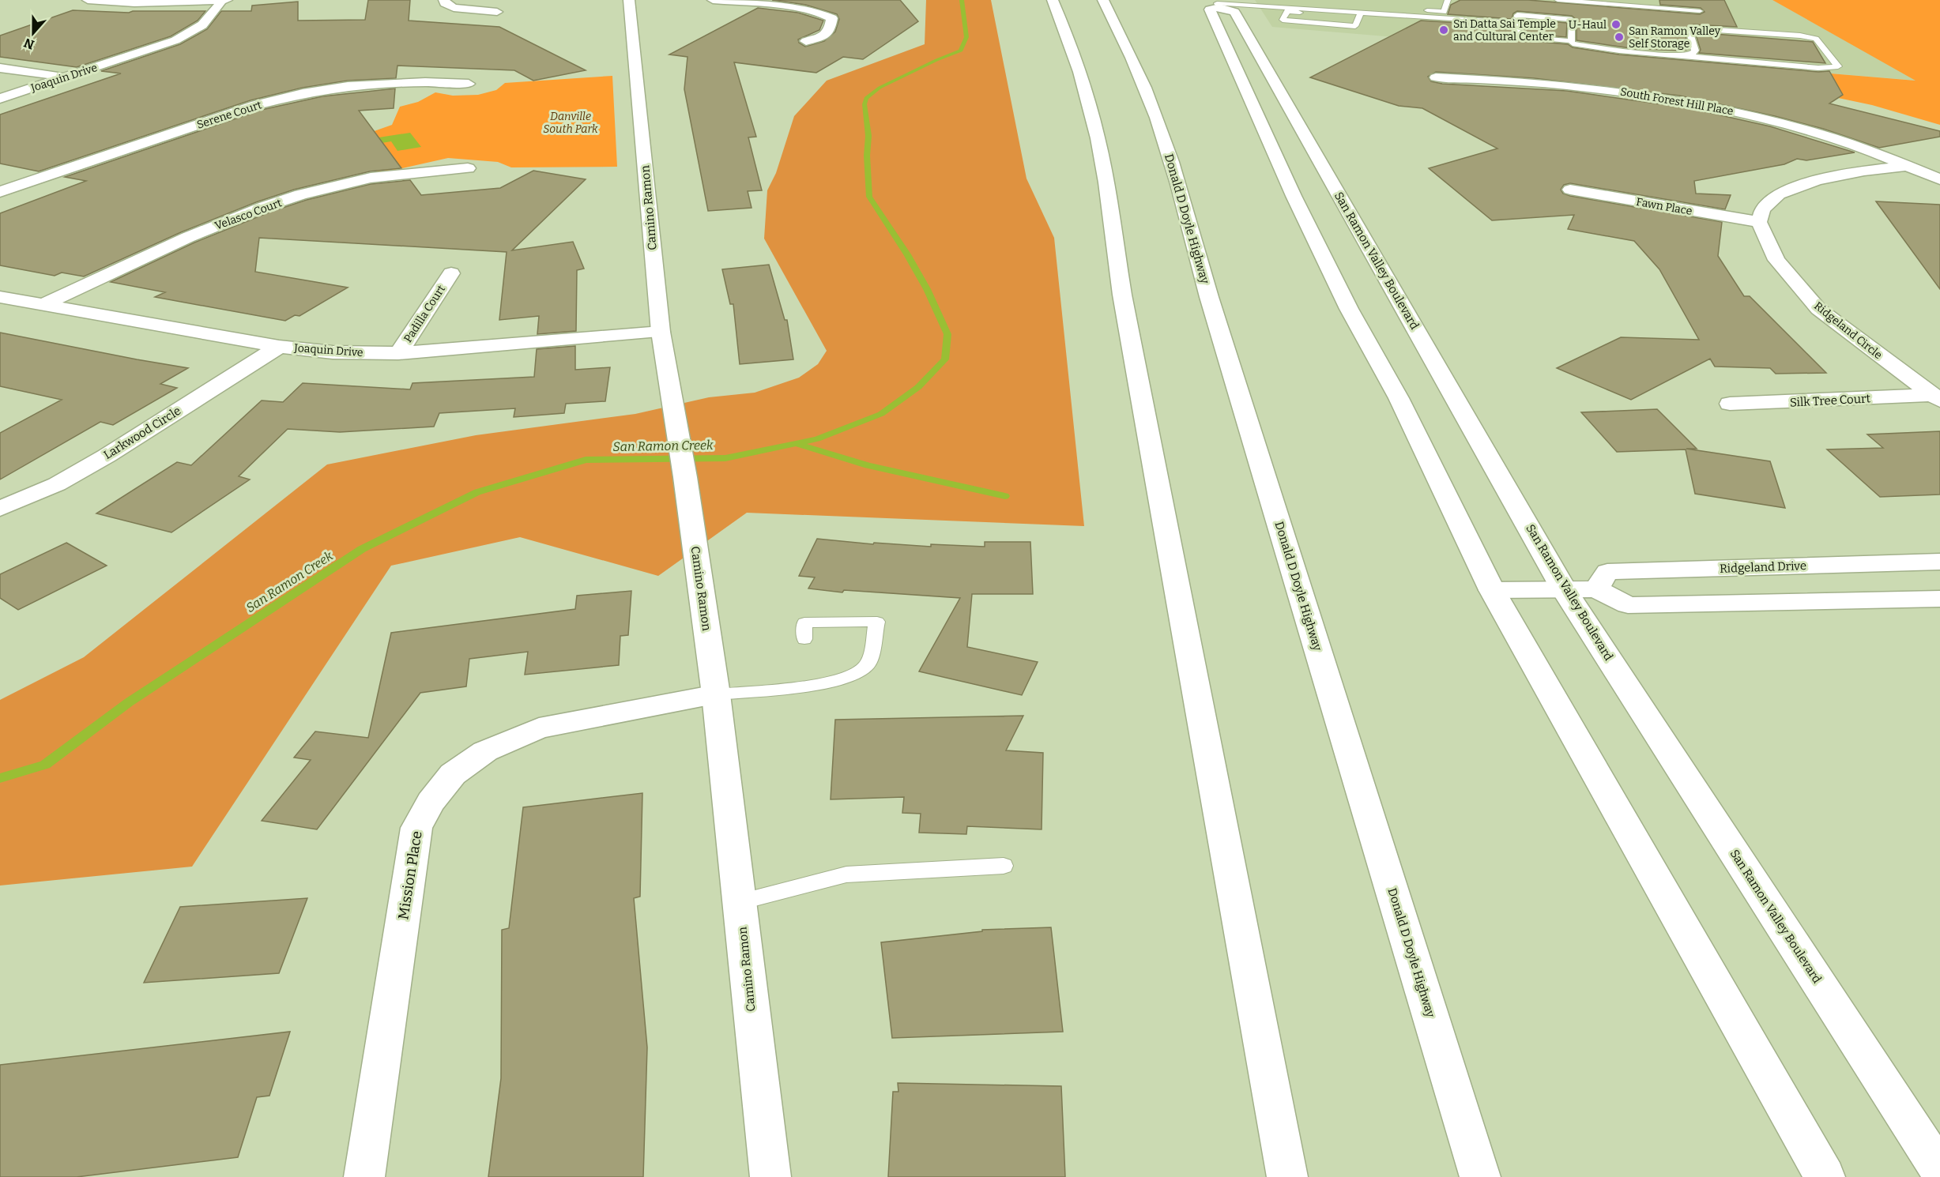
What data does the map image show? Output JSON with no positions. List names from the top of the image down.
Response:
{
  "streets": {
    "main road": [
      "Joaquin Drive",
      "South Forest Hill Place",
      "Serene Court",
      "Fawn Place",
      "Camino Ramon",
      "Velasco Court",
      "Donald D Doyle Highway",
      "San Ramon Valley Boulevard",
      "Padilla Court",
      "Ridgeland Circle",
      "Silk Tree Court",
      "Larkwood Circle",
      "Ridgeland Drive",
      "Mission Place"
    ]
  },
  "crossings": [
    ["Joaquin Drive", "Camino Ramon"],
    ["Joaquin Drive", "Velasco Court"],
    ["Joaquin Drive", "Padilla Court"],
    ["Joaquin Drive", "Larkwood Circle"],
    ["Fawn Place", "Ridgeland Circle"],
    ["Camino Ramon", "Mission Place"],
    ["Ridgeland Circle", "Silk Tree Court"]
  ],
  "water": ["San Ramon Creek"],
  "parks": ["Danville South Park"],
  "places": ["U-Haul", "Sri Datta Sai Temple and Cultural Center", "San Ramon Valley Self Storage"],
  "north": "bottom"
}
